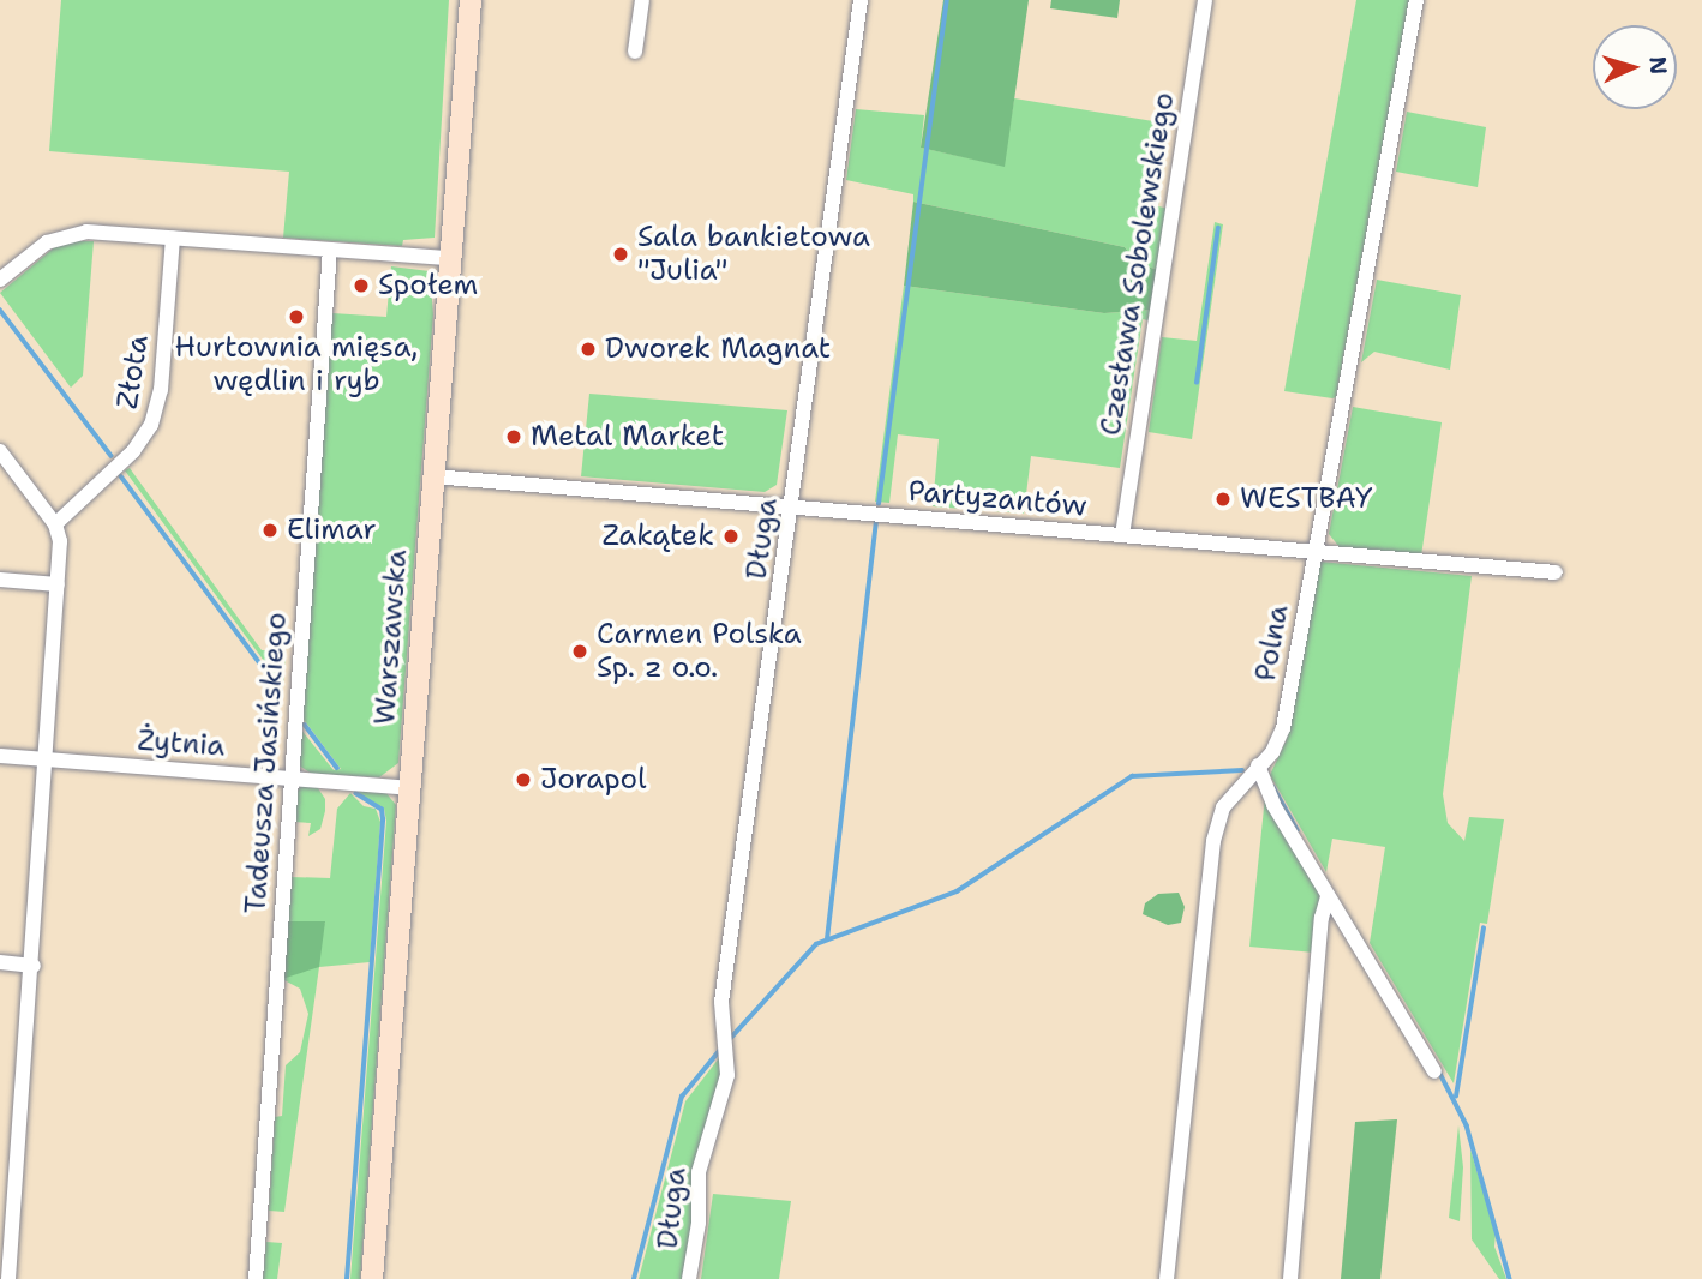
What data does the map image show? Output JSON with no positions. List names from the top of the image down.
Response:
{
  "streets": {
    "street": [
      "Czesława Sobolewskiego",
      "Złota",
      "Partyzantów",
      "Długa",
      "Warszawska",
      "Polna",
      "Żytnia",
      "Tadeusza Jasińskiego"
    ]
  },
  "crossings": [
    ["Czesława Sobolewskiego", "Partyzantów"],
    ["Partyzantów", "Długa"],
    ["Partyzantów", "Warszawska"],
    ["Partyzantów", "Polna"],
    ["Warszawska", "Żytnia"],
    ["Żytnia", "Tadeusza Jasińskiego"]
  ],
  "places": [
    "Sala bankietowa \"Julia\"",
    "Społem",
    "Hurtownia mięsa, wędlin i ryb",
    "Dworek Magnat",
    "Metal Market",
    "WESTBAY",
    "Elimar",
    "Zakątek",
    "Carmen Polska Sp. z o.o.",
    "Jorapol"
  ],
  "north": "right"
}
